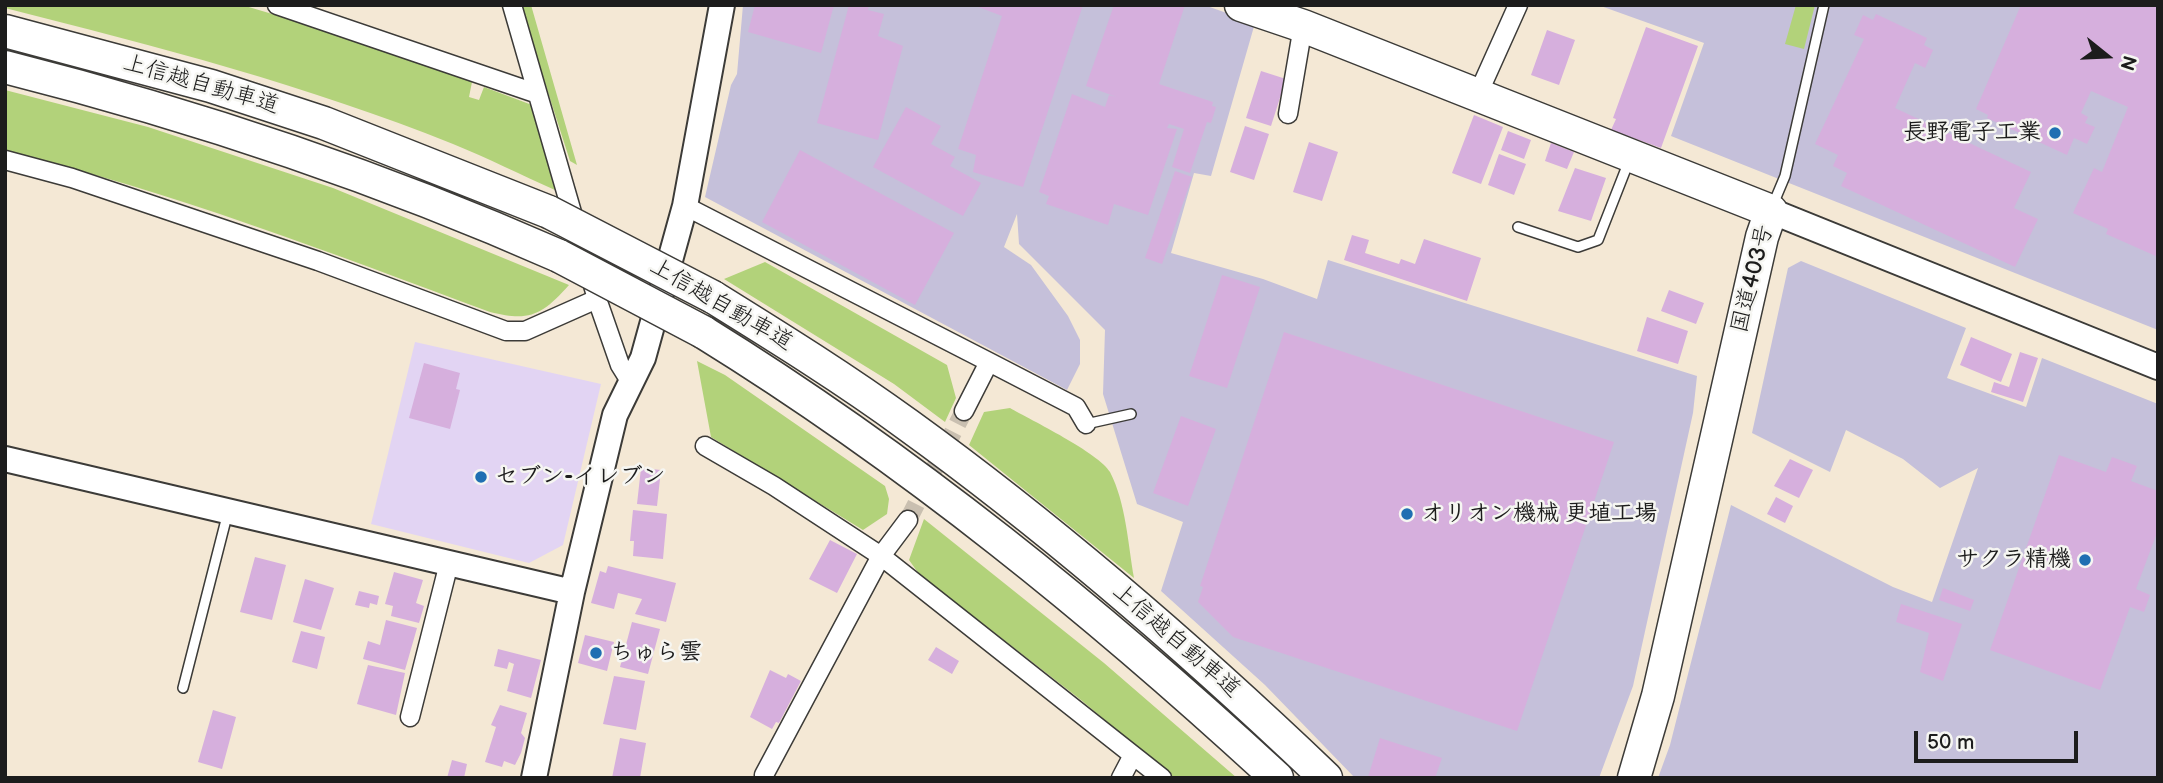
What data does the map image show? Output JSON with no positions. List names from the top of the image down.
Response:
{
  "streets": {
    "highway": ["上信越自動車道", "国道403号"]
  },
  "places": [
    "長野電子工業",
    "セブン-イレブン",
    "オリオン機械 更埴工場",
    "サクラ精機",
    "ちゅら雲"
  ],
  "scale_bar": "50 m",
  "north": "right"
}
